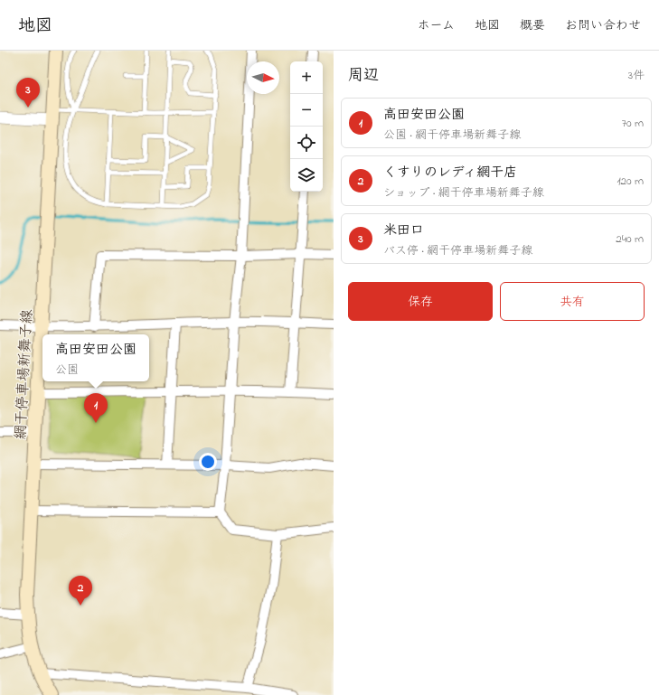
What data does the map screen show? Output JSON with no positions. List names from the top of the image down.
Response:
{
  "streets": {
    "main road": ["網干停車場新舞子線"]
  },
  "north": "right",
  "page": {
    "header": "地図",
    "nav": [
      "ホーム",
      "地図",
      "概要",
      "お問い合わせ"
    ],
    "heading": ["周辺", "3件"],
    "map_buttons": ["+", "−"],
    "pins": ["3", "1", "2"],
    "list": [
      {
        "mark": "1",
        "name": "高田安田公園",
        "note": "公園 · 網干停車場新舞子線",
        "value": "70 m"
      },
      {
        "mark": "2",
        "name": "くすりのレディ網干店",
        "note": "ショップ · 網干停車場新舞子線",
        "value": "120 m"
      },
      {
        "mark": "3",
        "name": "米田口",
        "note": "バス停 · 網干停車場新舞子線",
        "value": "240 m"
      }
    ],
    "buttons": ["保存", "共有"],
    "popup": ["高田安田公園", "公園"]
  }
}
